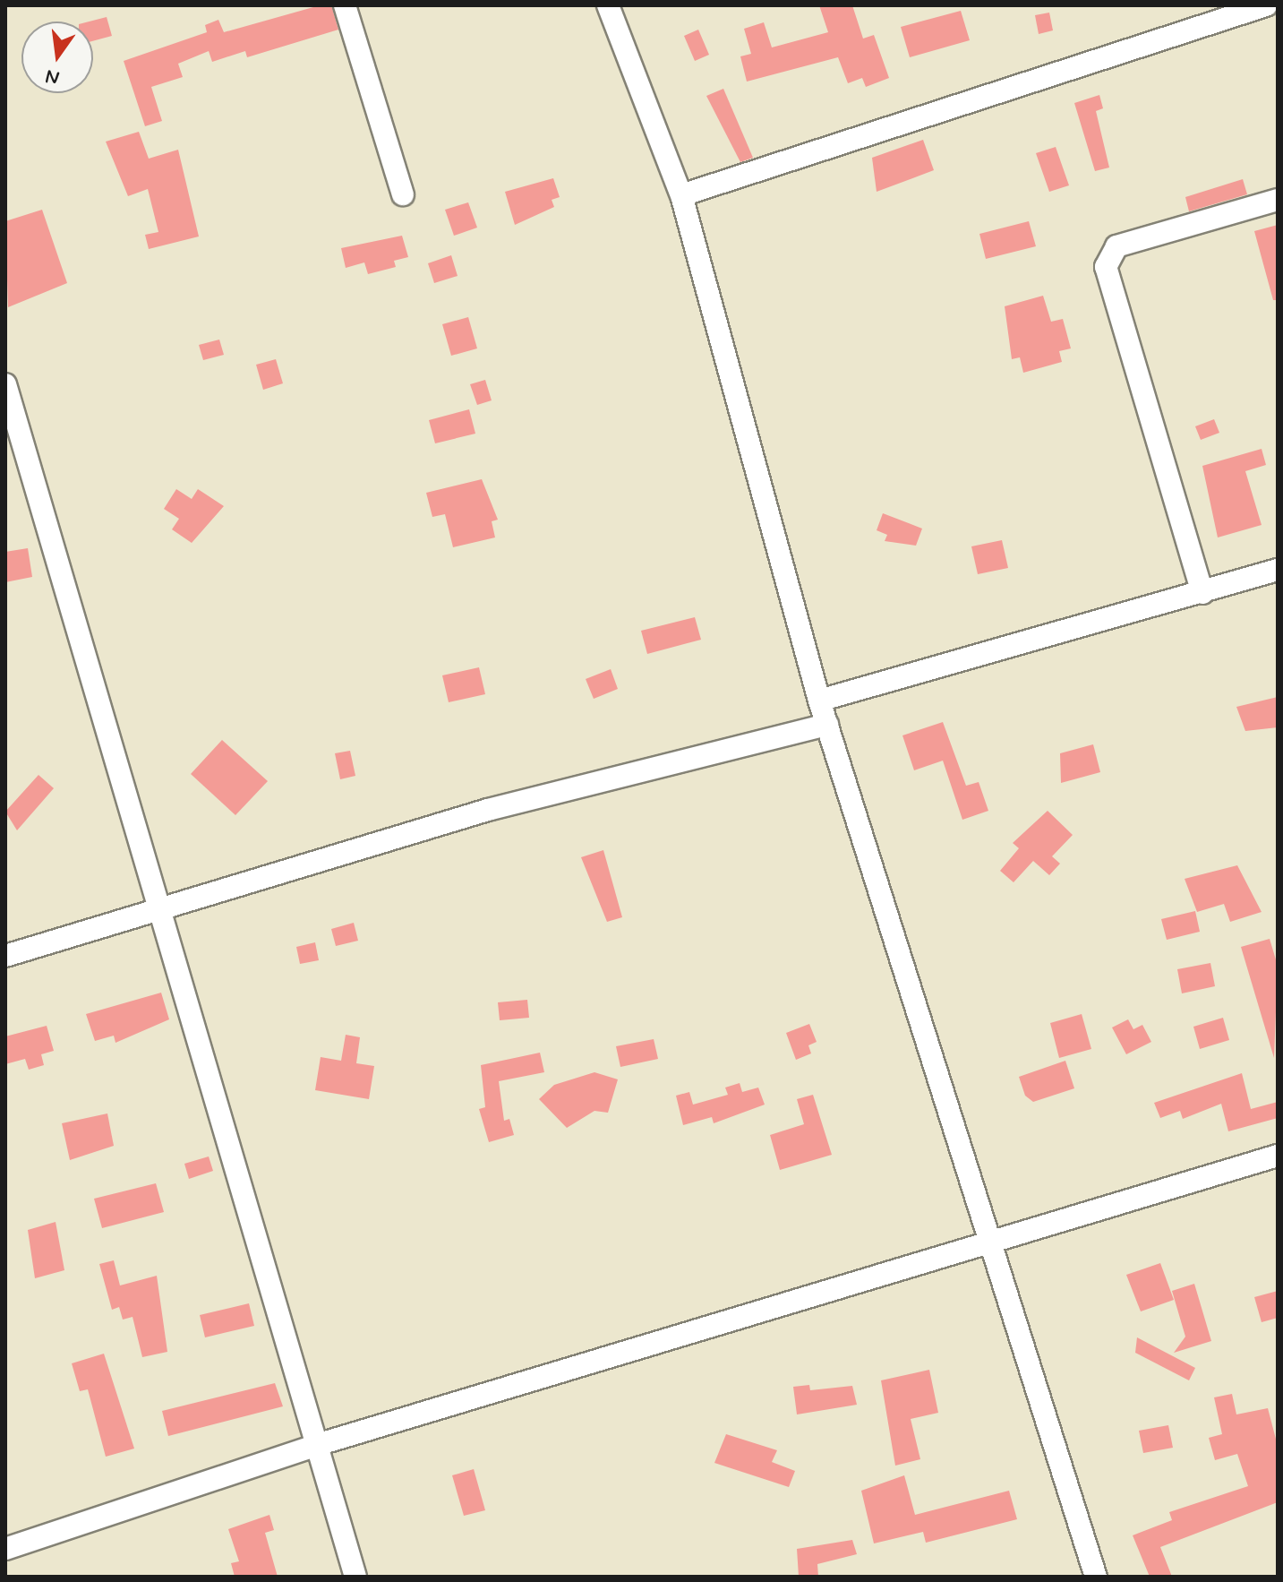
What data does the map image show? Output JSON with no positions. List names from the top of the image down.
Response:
{
  "north": "bottom"
}
